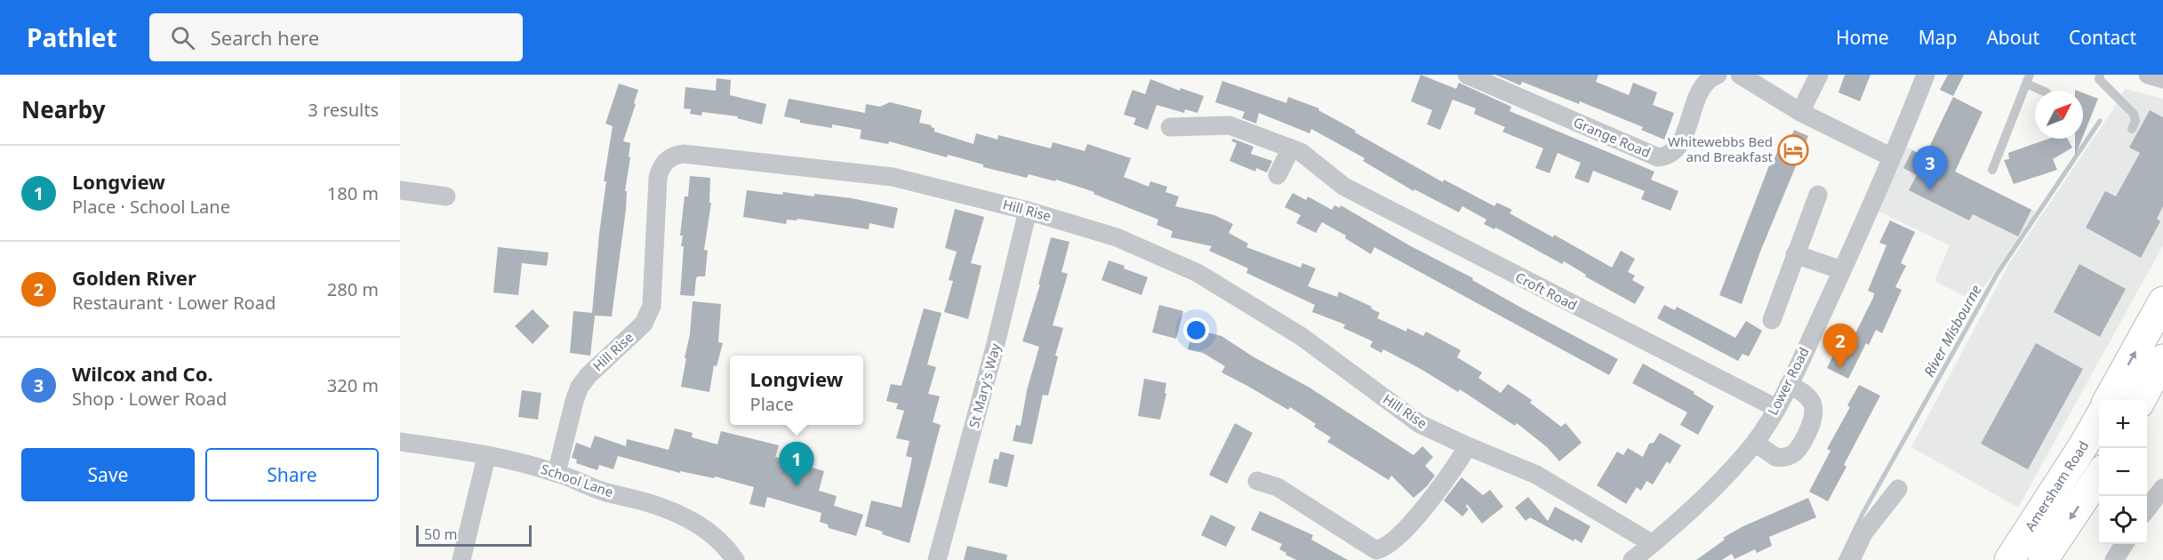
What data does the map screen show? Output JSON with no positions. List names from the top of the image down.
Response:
{
  "streets": {
    "highway": ["Amersham Road"],
    "street": [
      "Grange Road",
      "Hill Rise",
      "Croft Road",
      "Lower Road",
      "St Mary's Way",
      "School Lane"
    ]
  },
  "crossings": [
    ["Hill Rise", "Lower Road"],
    ["Hill Rise", "St Mary's Way"],
    ["Hill Rise", "School Lane"],
    ["Croft Road", "Lower Road"]
  ],
  "water": ["River Misbourne"],
  "places": {
    "hotel": ["Whitewebbs Bed and Breakfast"]
  },
  "scale_bar": "50 m",
  "north": "top right",
  "page": {
    "header": "Pathlet",
    "search": "Search here",
    "nav": [
      "Home",
      "Map",
      "About",
      "Contact"
    ],
    "heading": ["Nearby", "3 results"],
    "list": [
      {
        "mark": "1",
        "name": "Longview",
        "note": "Place · School Lane",
        "value": "180 m"
      },
      {
        "mark": "2",
        "name": "Golden River",
        "note": "Restaurant · Lower Road",
        "value": "280 m"
      },
      {
        "mark": "3",
        "name": "Wilcox and Co.",
        "note": "Shop · Lower Road",
        "value": "320 m"
      }
    ],
    "pins": ["3", "2", "1"],
    "popup": ["Longview", "Place"],
    "map_buttons": ["+", "−"],
    "buttons": ["Save", "Share"],
    "scale": "50 m"
  }
}
